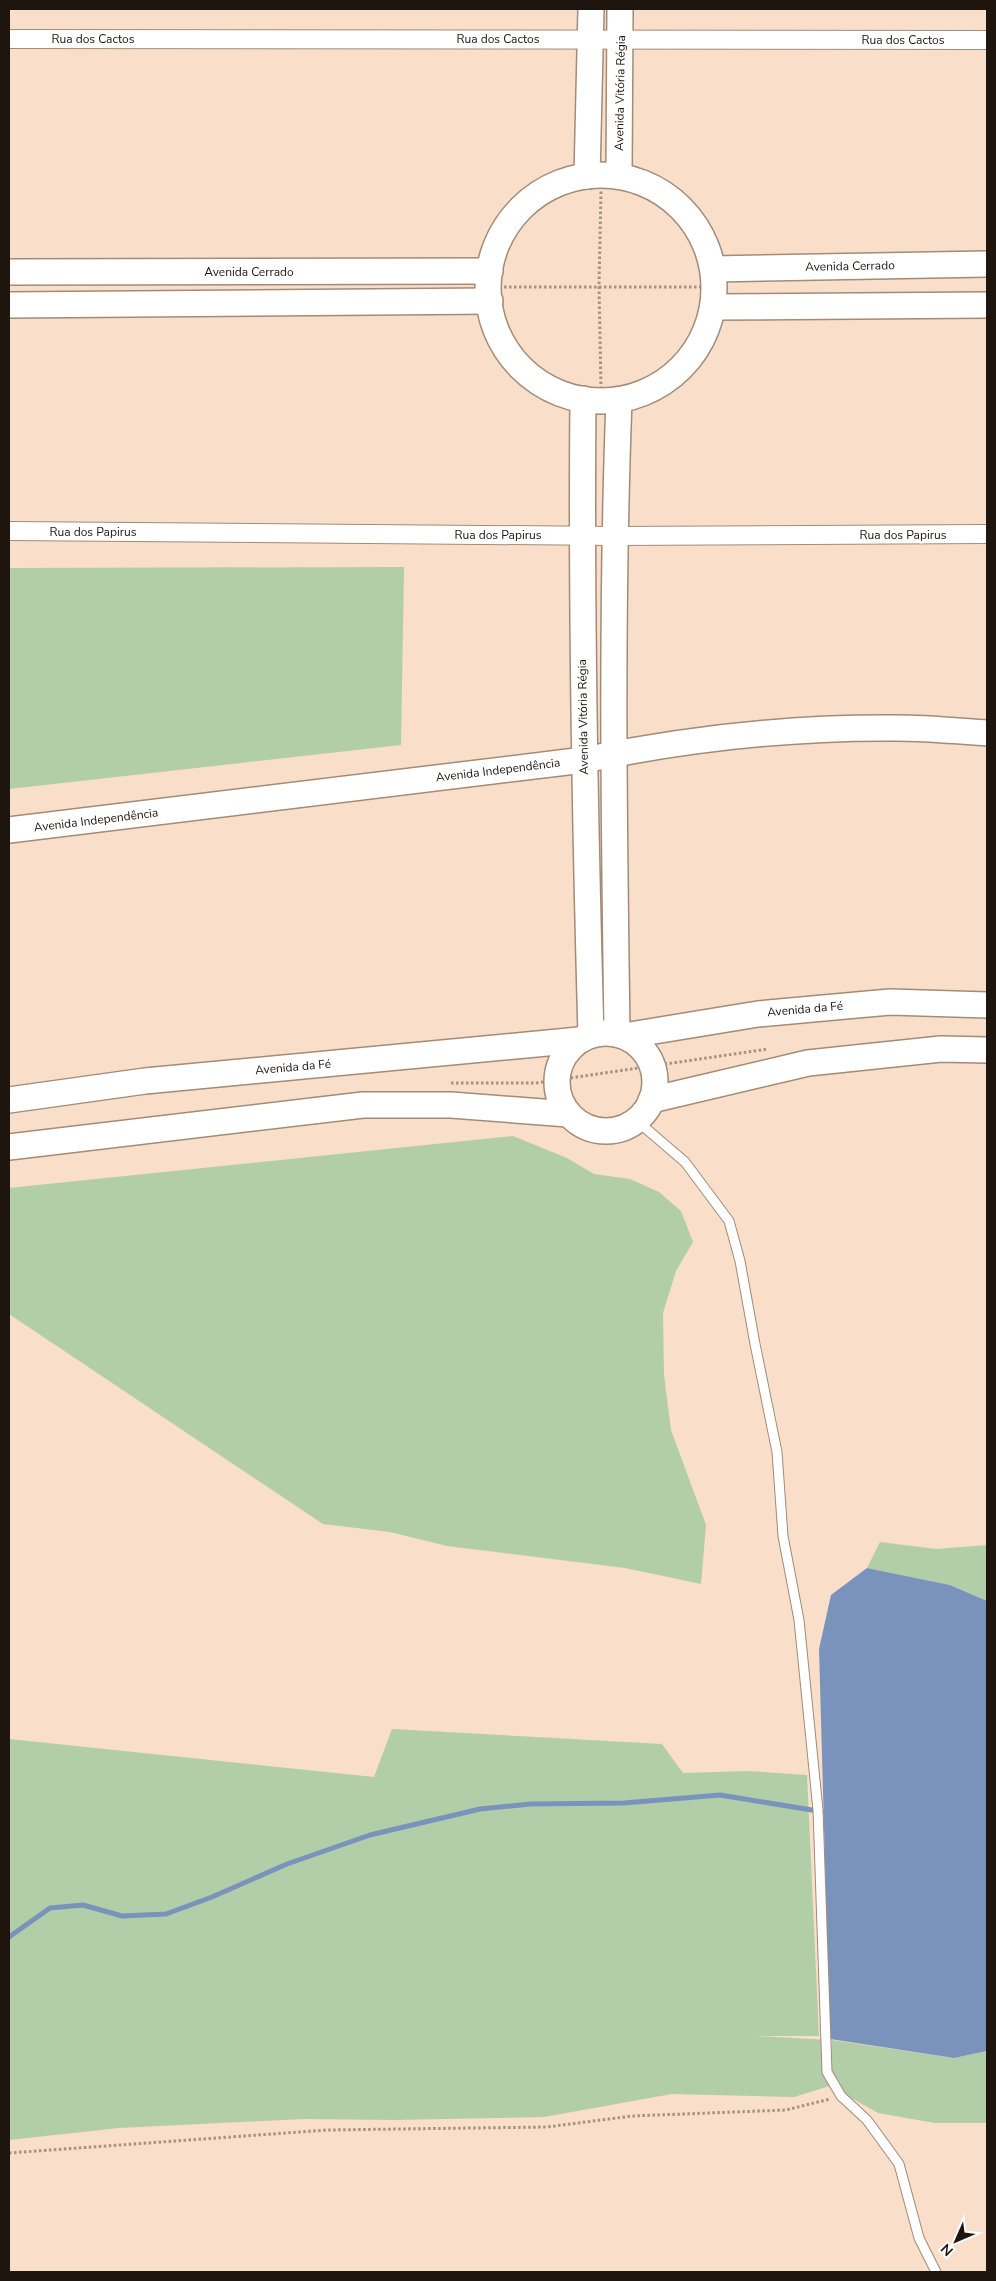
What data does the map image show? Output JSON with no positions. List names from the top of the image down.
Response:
{
  "streets": {
    "street": [
      "Rua dos Cactos",
      "Avenida Vitória Régia",
      "Avenida Cerrado",
      "Rua dos Papirus",
      "Avenida Independência",
      "Avenida da Fé"
    ]
  },
  "crossings": [
    ["Rua dos Cactos", "Avenida Vitória Régia"],
    ["Avenida Vitória Régia", "Rua dos Papirus"],
    ["Avenida Vitória Régia", "Avenida Independência"],
    ["Avenida Vitória Régia", "Avenida da Fé"]
  ],
  "north": "bottom left"
}
